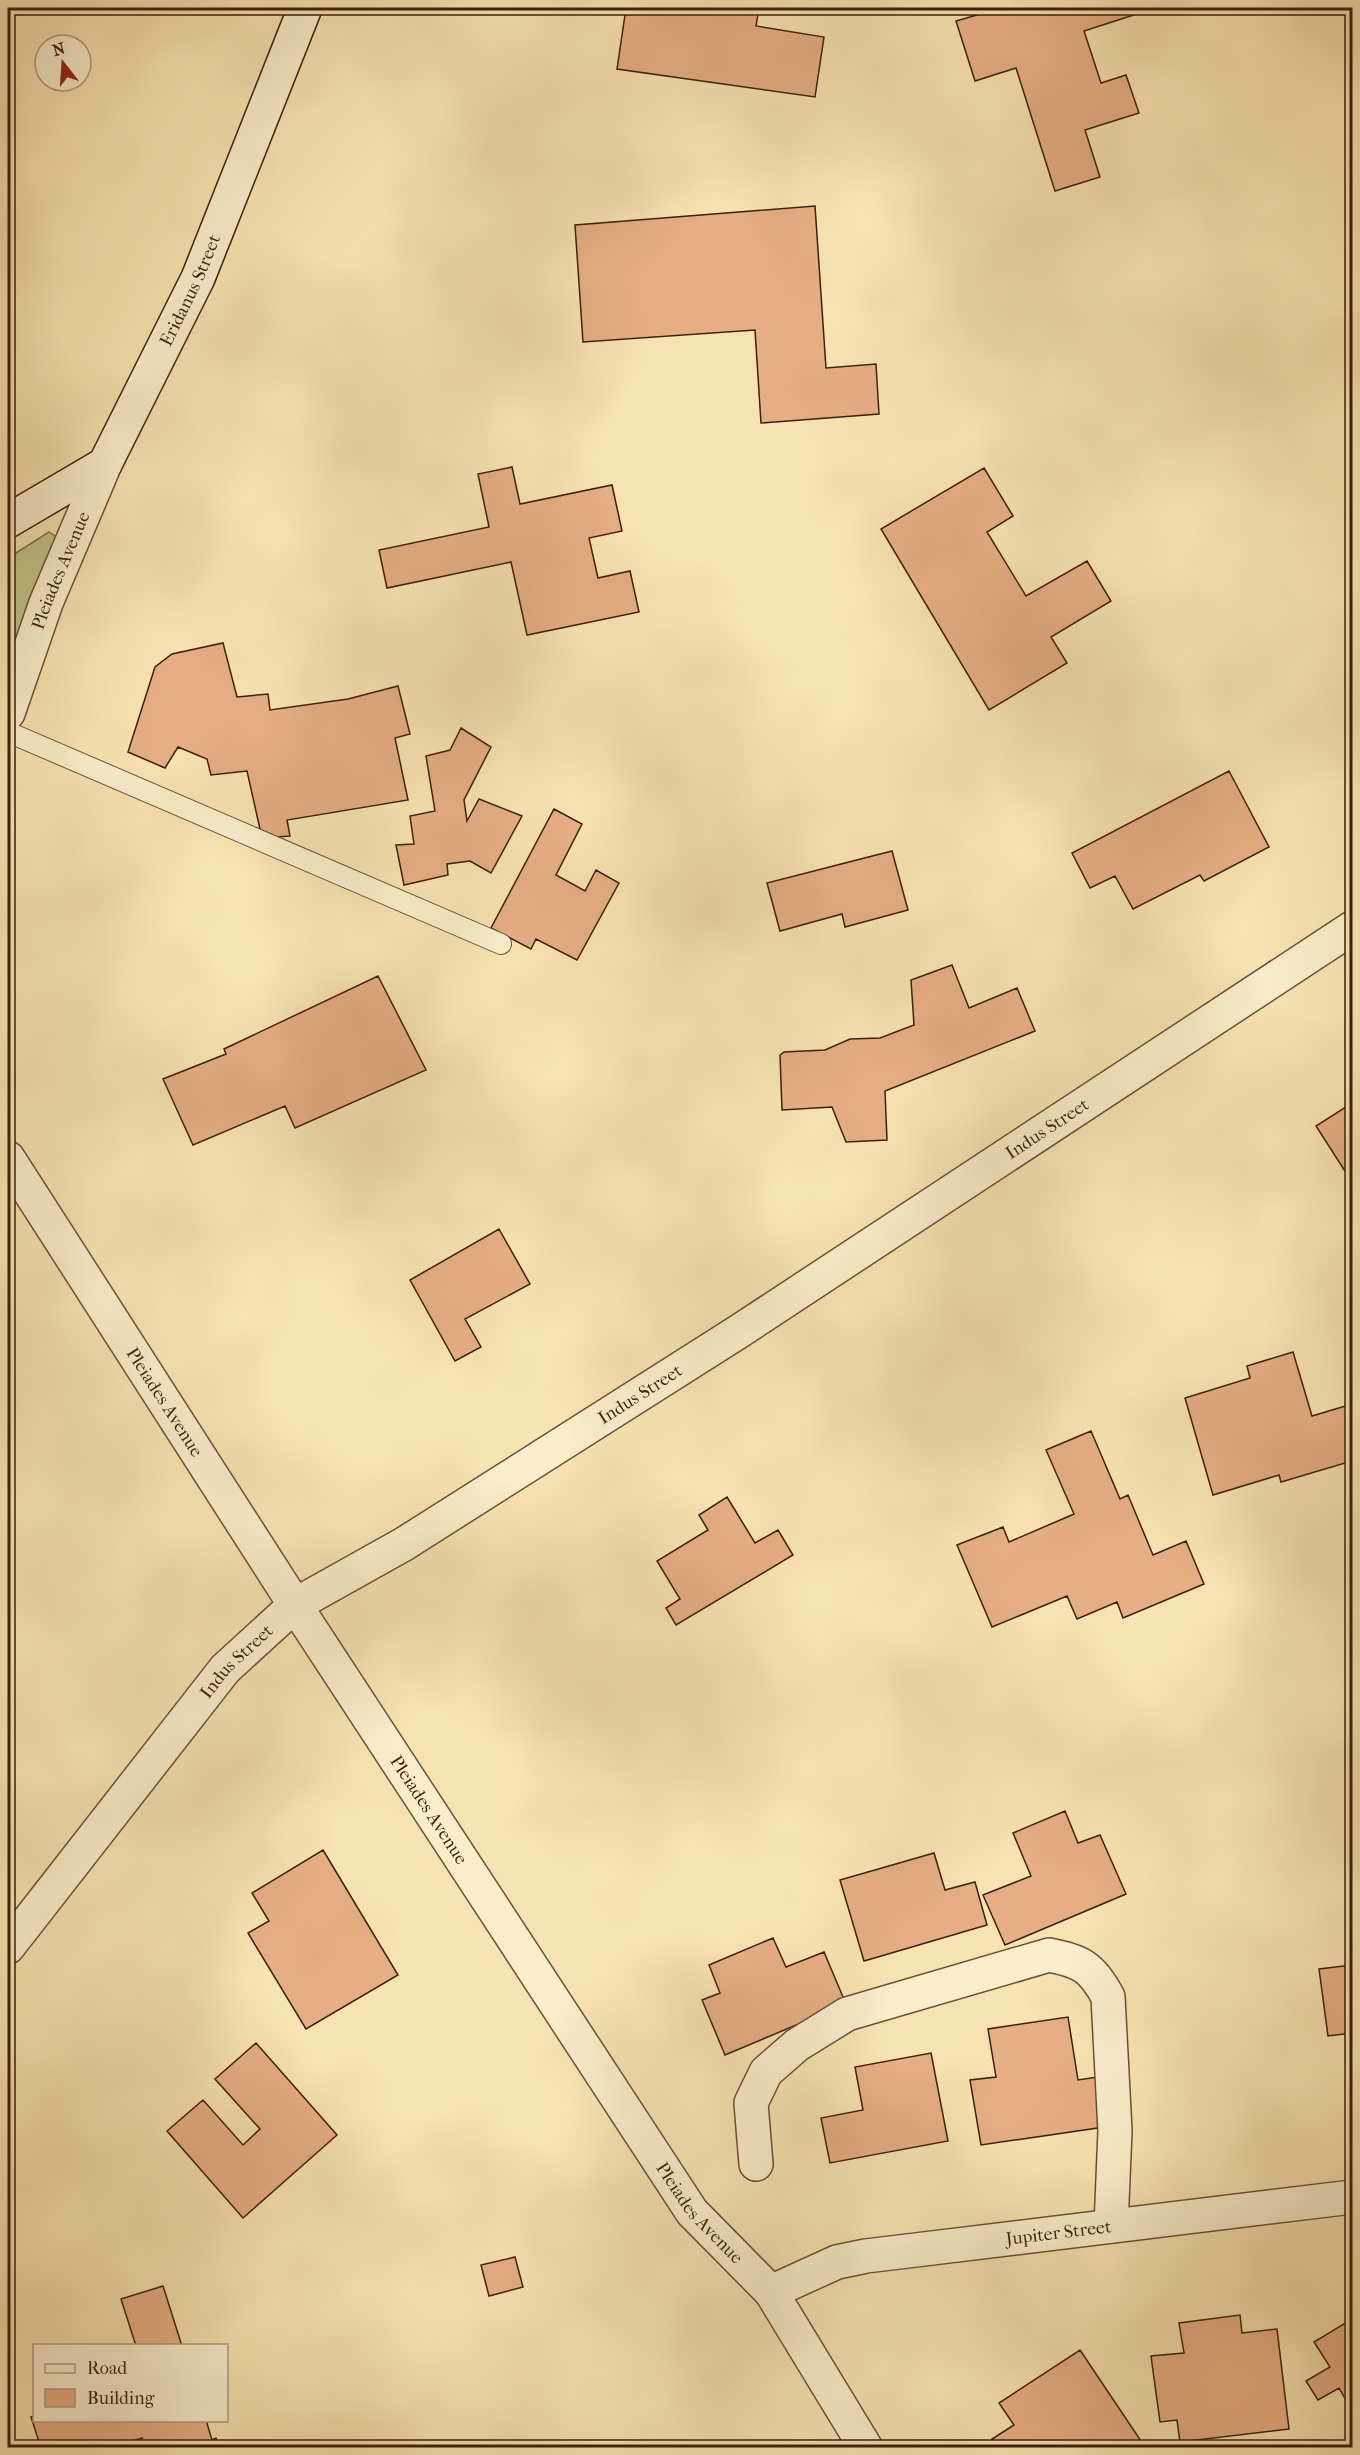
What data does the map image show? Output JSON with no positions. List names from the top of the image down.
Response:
{
  "streets": {
    "street": [
      "Eridanus Street",
      "Pleiades Avenue",
      "Indus Street",
      "Jupiter Street"
    ]
  },
  "crossings": [
    ["Eridanus Street", "Pleiades Avenue"],
    ["Pleiades Avenue", "Indus Street"],
    ["Pleiades Avenue", "Jupiter Street"]
  ],
  "legend": ["Road", "Building"],
  "north": "top"
}
